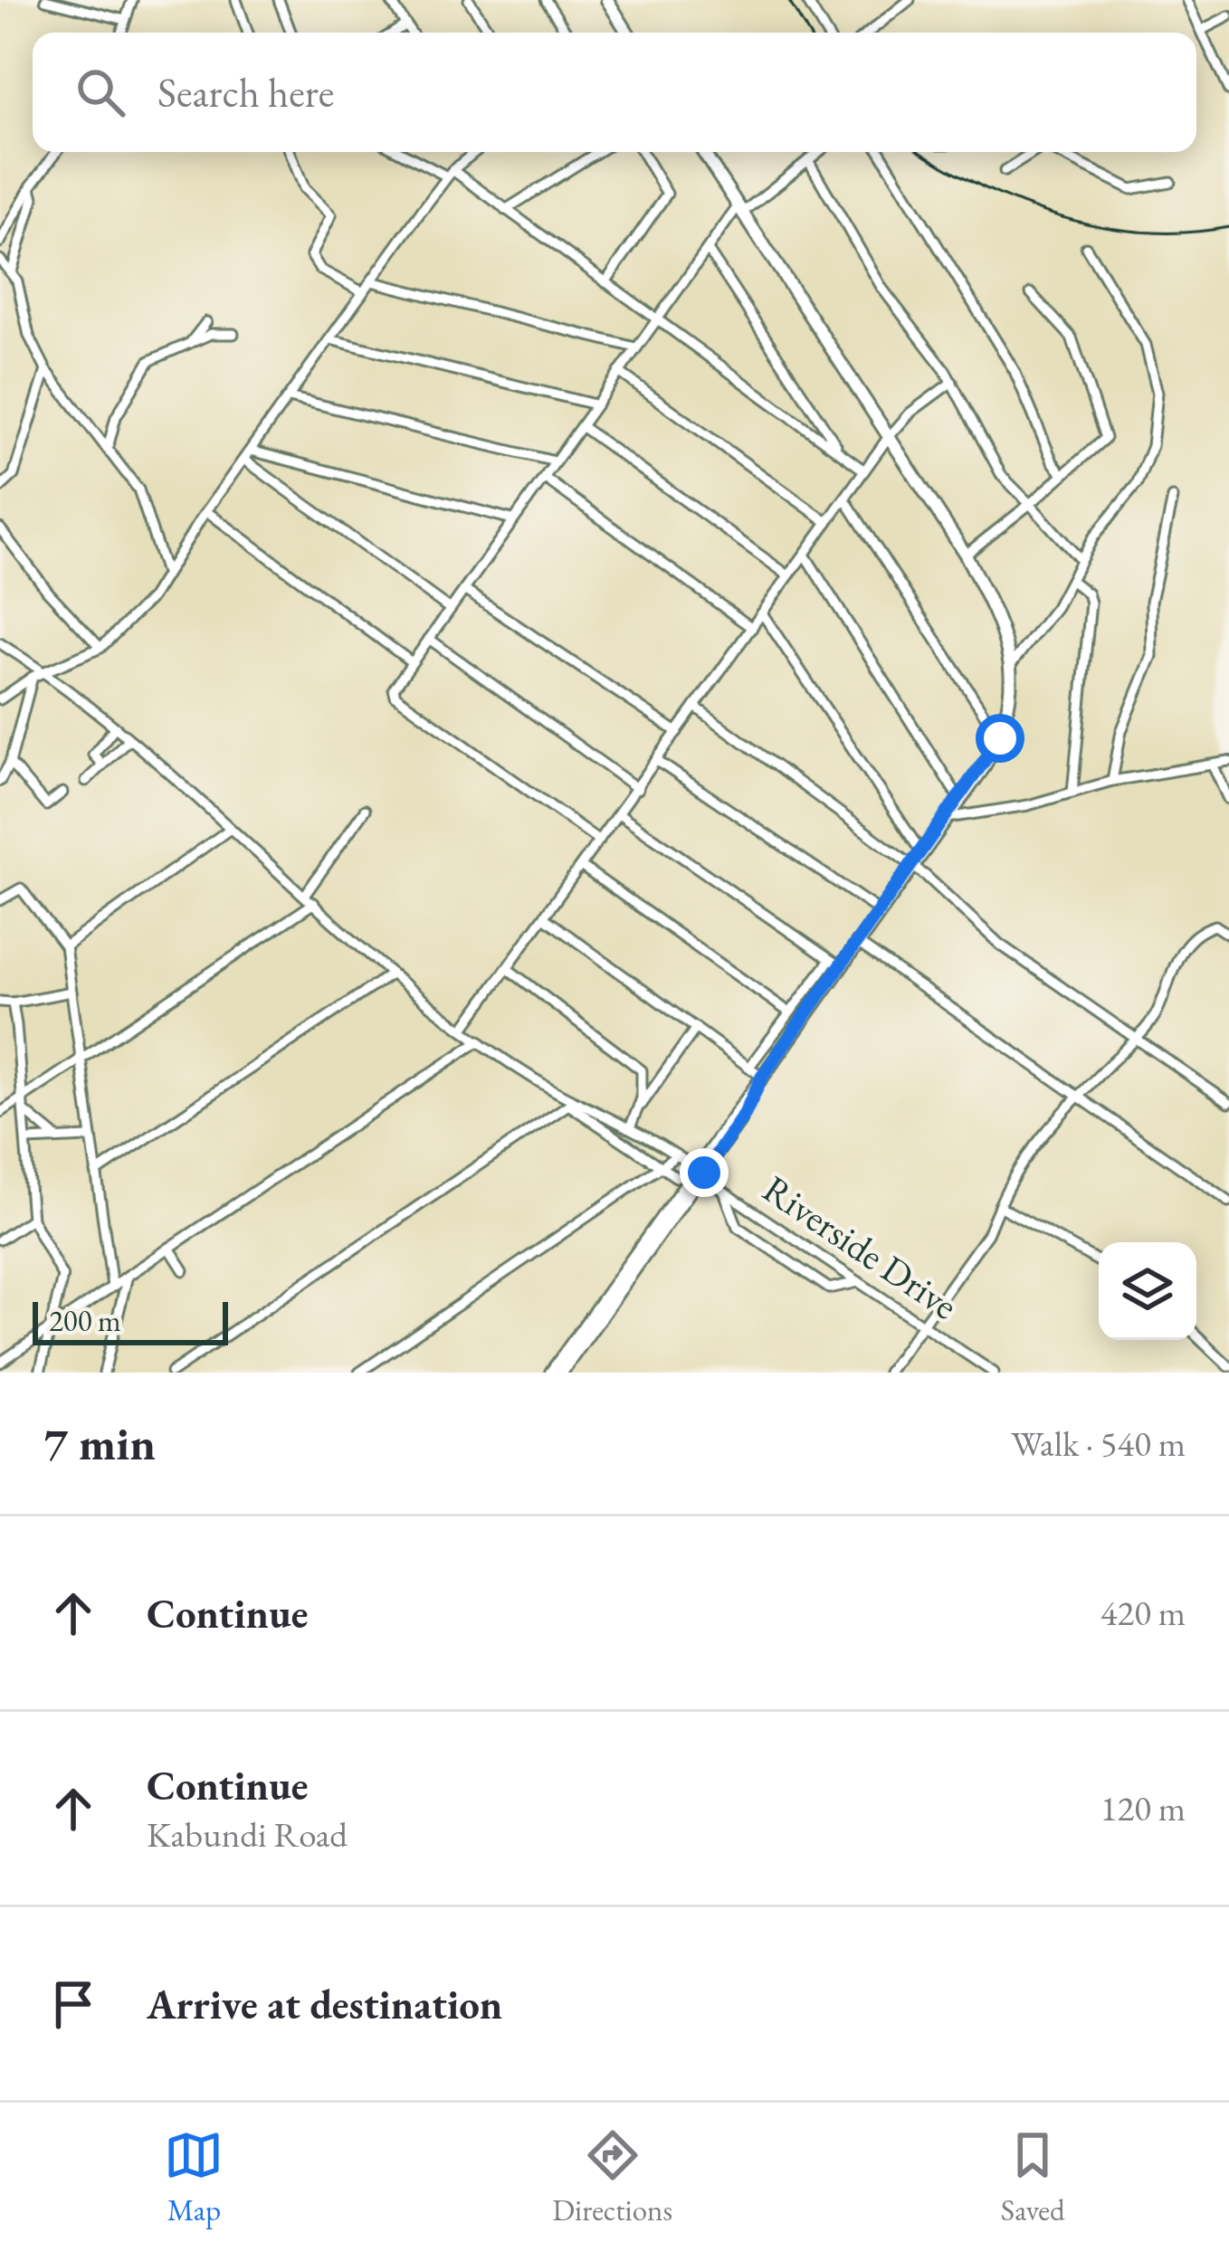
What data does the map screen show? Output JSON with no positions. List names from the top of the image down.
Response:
{
  "streets": {
    "street": ["Riverside Drive"]
  },
  "scale_bar": "200 m",
  "page": {
    "search": "Search here",
    "scale": "200 m",
    "heading": ["7 min", "Walk · 540 m"],
    "list": [
      ["Continue", "420 m"],
      ["Continue", "Kabundi Road", "120 m"],
      "Arrive at destination"
    ],
    "nav": ["Map", "Directions", "Saved"]
  }
}
